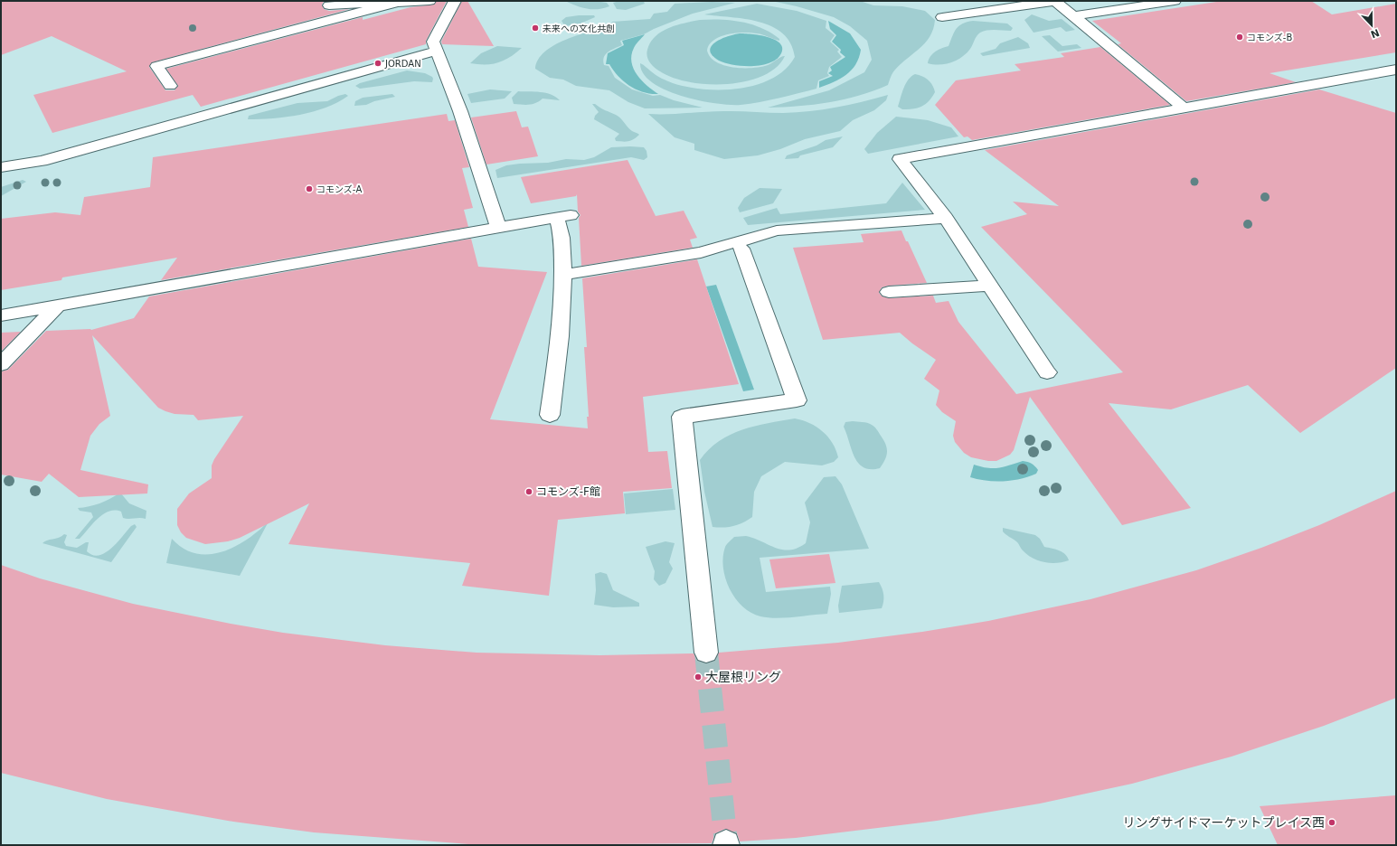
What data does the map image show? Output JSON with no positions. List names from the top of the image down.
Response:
{
  "places": [
    "未来への文化共創",
    "コモンズ-B",
    "JORDAN",
    "コモンズ-A",
    "コモンズ-F館",
    "大屋根リング",
    "リングサイドマーケットプレイス西"
  ],
  "north": "bottom"
}
